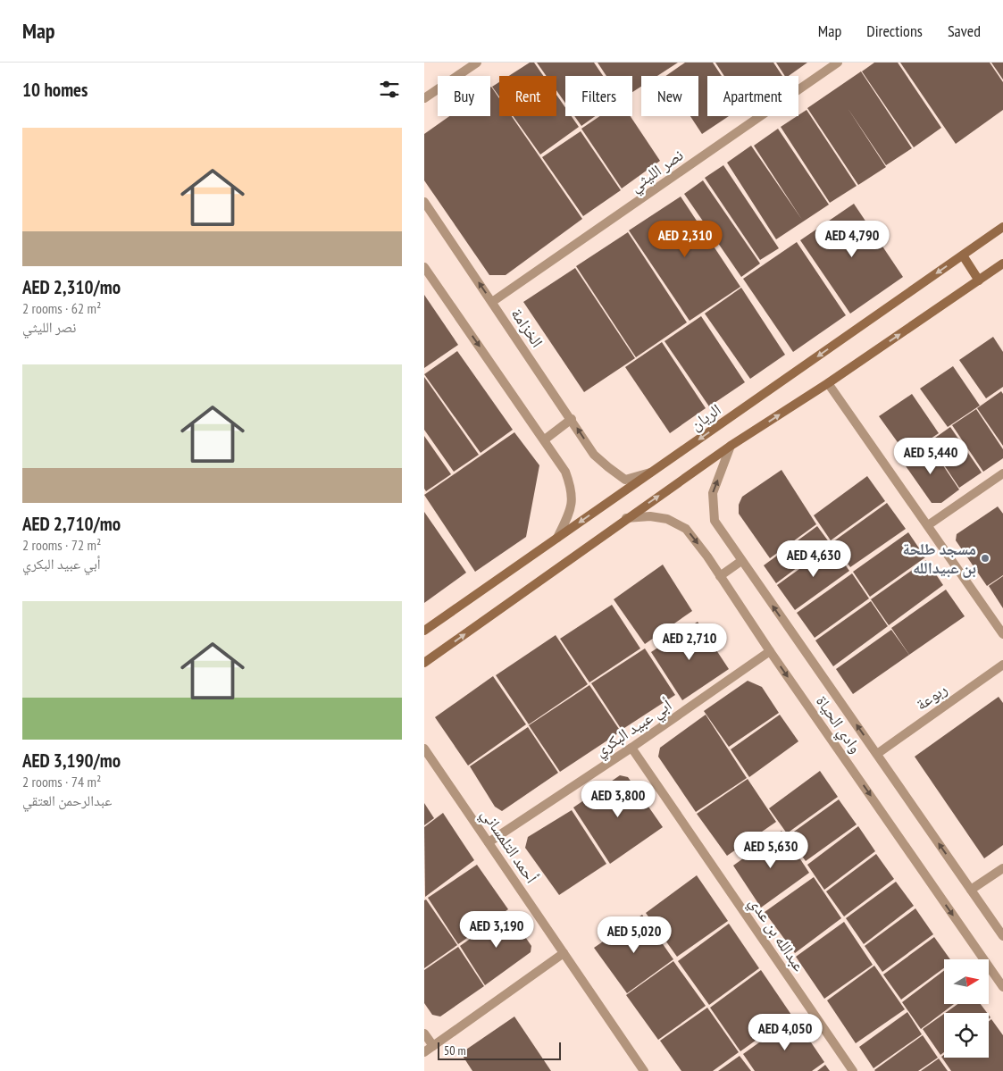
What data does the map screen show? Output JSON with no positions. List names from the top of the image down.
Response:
{
  "streets": {
    "street": [
      "نصر الليثي",
      "الخزامة",
      "الريان",
      "ربوعة",
      "وادي الحياة",
      "أبي عبيد البكري",
      "أحمد التلمساني",
      "عبدالله بن عدي"
    ]
  },
  "crossings": [
    ["نصر الليثي", "الخزامة"],
    ["الخزامة", "الريان"],
    ["ربوعة", "وادي الحياة"],
    ["وادي الحياة", "أبي عبيد البكري"],
    ["أبي عبيد البكري", "أحمد التلمساني"],
    ["أبي عبيد البكري", "عبدالله بن عدي"]
  ],
  "places": ["مسجد طلحة بن عبيدالله"],
  "scale_bar": "50 m",
  "north": "right",
  "page": {
    "header": "Map",
    "nav": ["Map", "Directions", "Saved"],
    "heading": "10 homes",
    "chip": [
      "Buy",
      "Rent",
      "Filters",
      "New",
      "Apartment"
    ],
    "list": [
      {
        "name": "AED 2,310/mo",
        "note": "2 rooms · 62 m² · نصر الليثي"
      },
      {
        "name": "AED 2,710/mo",
        "note": "2 rooms · 72 m² · أبي عبيد البكري"
      },
      {
        "name": "AED 3,190/mo",
        "note": "2 rooms · 74 m² · عبدالرحمن العتقي"
      }
    ],
    "price": [
      "AED 2,310",
      "AED 4,790",
      "AED 5,440",
      "AED 4,630",
      "AED 2,710",
      "AED 3,800",
      "AED 5,630",
      "AED 3,190",
      "AED 5,020",
      "AED 4,050"
    ],
    "scale": "50 m"
  }
}
